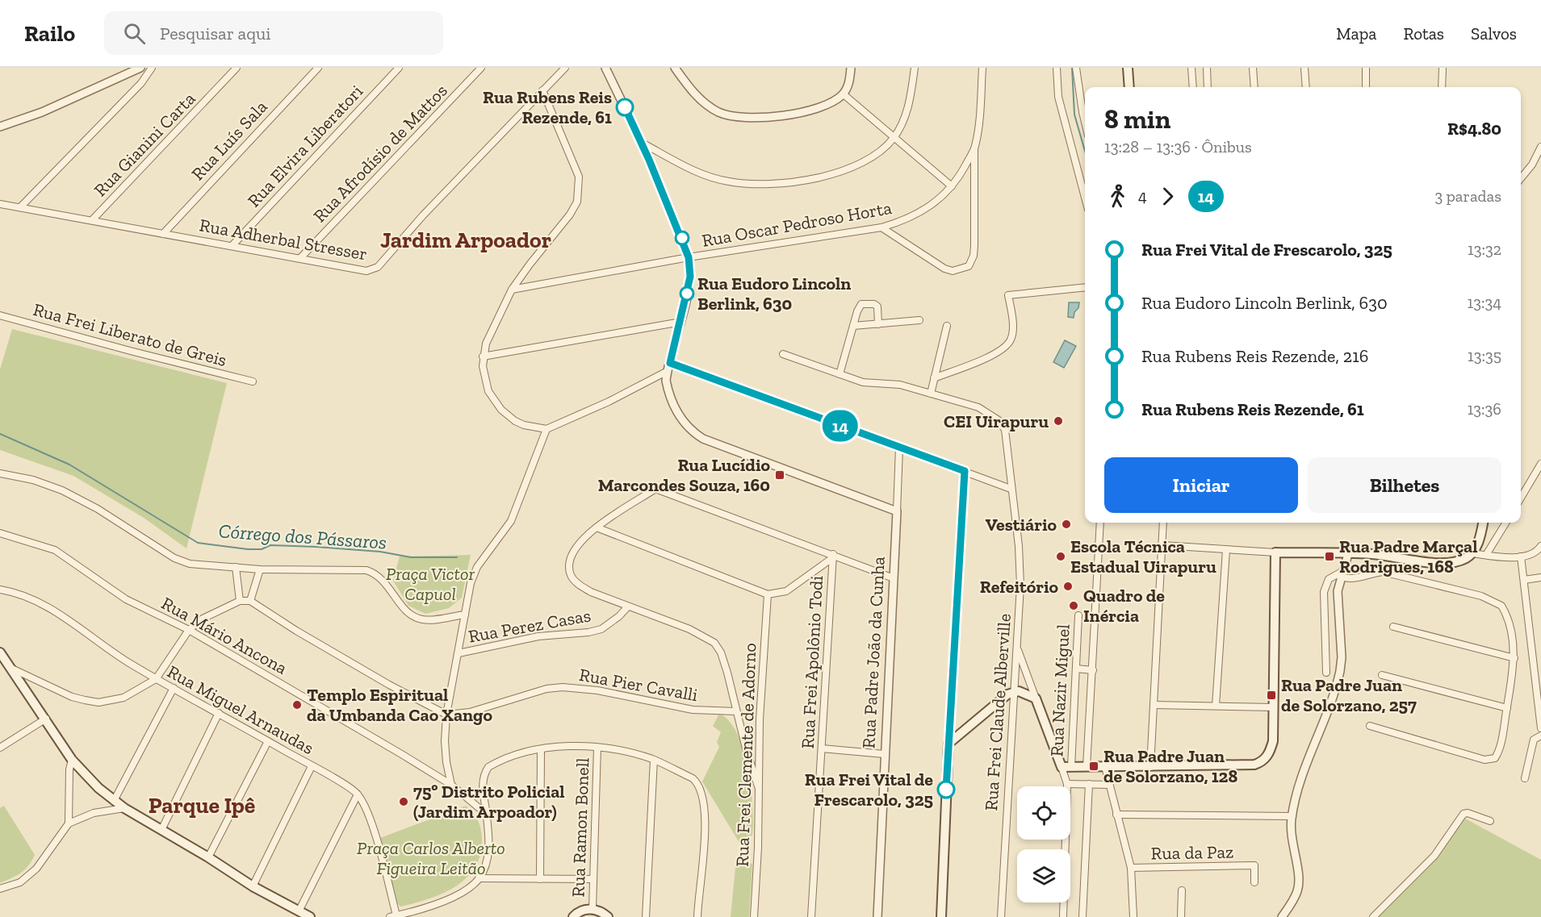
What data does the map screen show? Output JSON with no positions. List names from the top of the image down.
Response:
{
  "streets": {
    "street": [
      "Rua Luís Sala",
      "Rua Gianini Carta",
      "Rua Elvira Liberatori",
      "Rua Afrodísio de Mattos",
      "Rua Oscar Pedroso Horta",
      "Rua Adherbal Stresser",
      "Rua Frei Liberato de Greis",
      "Rua Perez Casas",
      "Rua Mário Ancona",
      "Rua Padre João da Cunha",
      "Rua Frei Apolônio Todi",
      "Rua Pier Cavalli",
      "Rua Nazir Miguel",
      "Rua Miguel Arnaudas",
      "Rua Frei Claude Alberville",
      "Rua Frei Clemente de Adorno",
      "Rua Ramon Bonell",
      "Rua da Paz"
    ]
  },
  "crossings": [
    ["Rua Luís Sala", "Rua Adherbal Stresser"],
    ["Rua Gianini Carta", "Rua Adherbal Stresser"],
    ["Rua Elvira Liberatori", "Rua Adherbal Stresser"],
    ["Rua Afrodísio de Mattos", "Rua Adherbal Stresser"]
  ],
  "districts": ["Jardim Arpoador", "Parque Ipê"],
  "water": ["Córrego dos Pássaros"],
  "parks": ["Praça Victor Capuol", "Praça Carlos Alberto Figueira Leitão"],
  "places": {
    "other": [
      "Rua Rubens Reis Rezende, 61",
      "Rua Eudoro Lincoln Berlink, 630",
      "CEI Uirapuru",
      "Vestiário",
      "Escola Técnica Estadual Uirapuru",
      "Refeitório",
      "Quadro de Inércia",
      "Templo Espiritual da Umbanda Cao Xango",
      "Rua Frei Vital de Frescarolo, 325",
      "75º Distrito Policial (Jardim Arpoador)"
    ],
    "transit": [
      "Rua Lucídio Marcondes Souza, 160",
      "Rua Padre Marçal Rodrigues, 168",
      "Rua Padre Juan de Solorzano, 257",
      "Rua Padre Juan de Solorzano, 128"
    ]
  },
  "lines": ["bus line 14"],
  "page": {
    "header": "Railo",
    "search": "Pesquisar aqui",
    "nav": ["Mapa", "Rotas", "Salvos"],
    "on_map": "14",
    "heading": ["8 min", "13:28 – 13:36 · Ônibus", "R$4.80"],
    "legs": ["4", "14", "3 paradas"],
    "list": [
      {
        "name": "Rua Frei Vital de Frescarolo, 325",
        "value": "13:32"
      },
      {
        "name": "Rua Eudoro Lincoln Berlink, 630",
        "value": "13:34"
      },
      {
        "name": "Rua Rubens Reis Rezende, 216",
        "value": "13:35"
      },
      {
        "name": "Rua Rubens Reis Rezende, 61",
        "value": "13:36"
      }
    ],
    "buttons": ["Iniciar", "Bilhetes"]
  }
}
